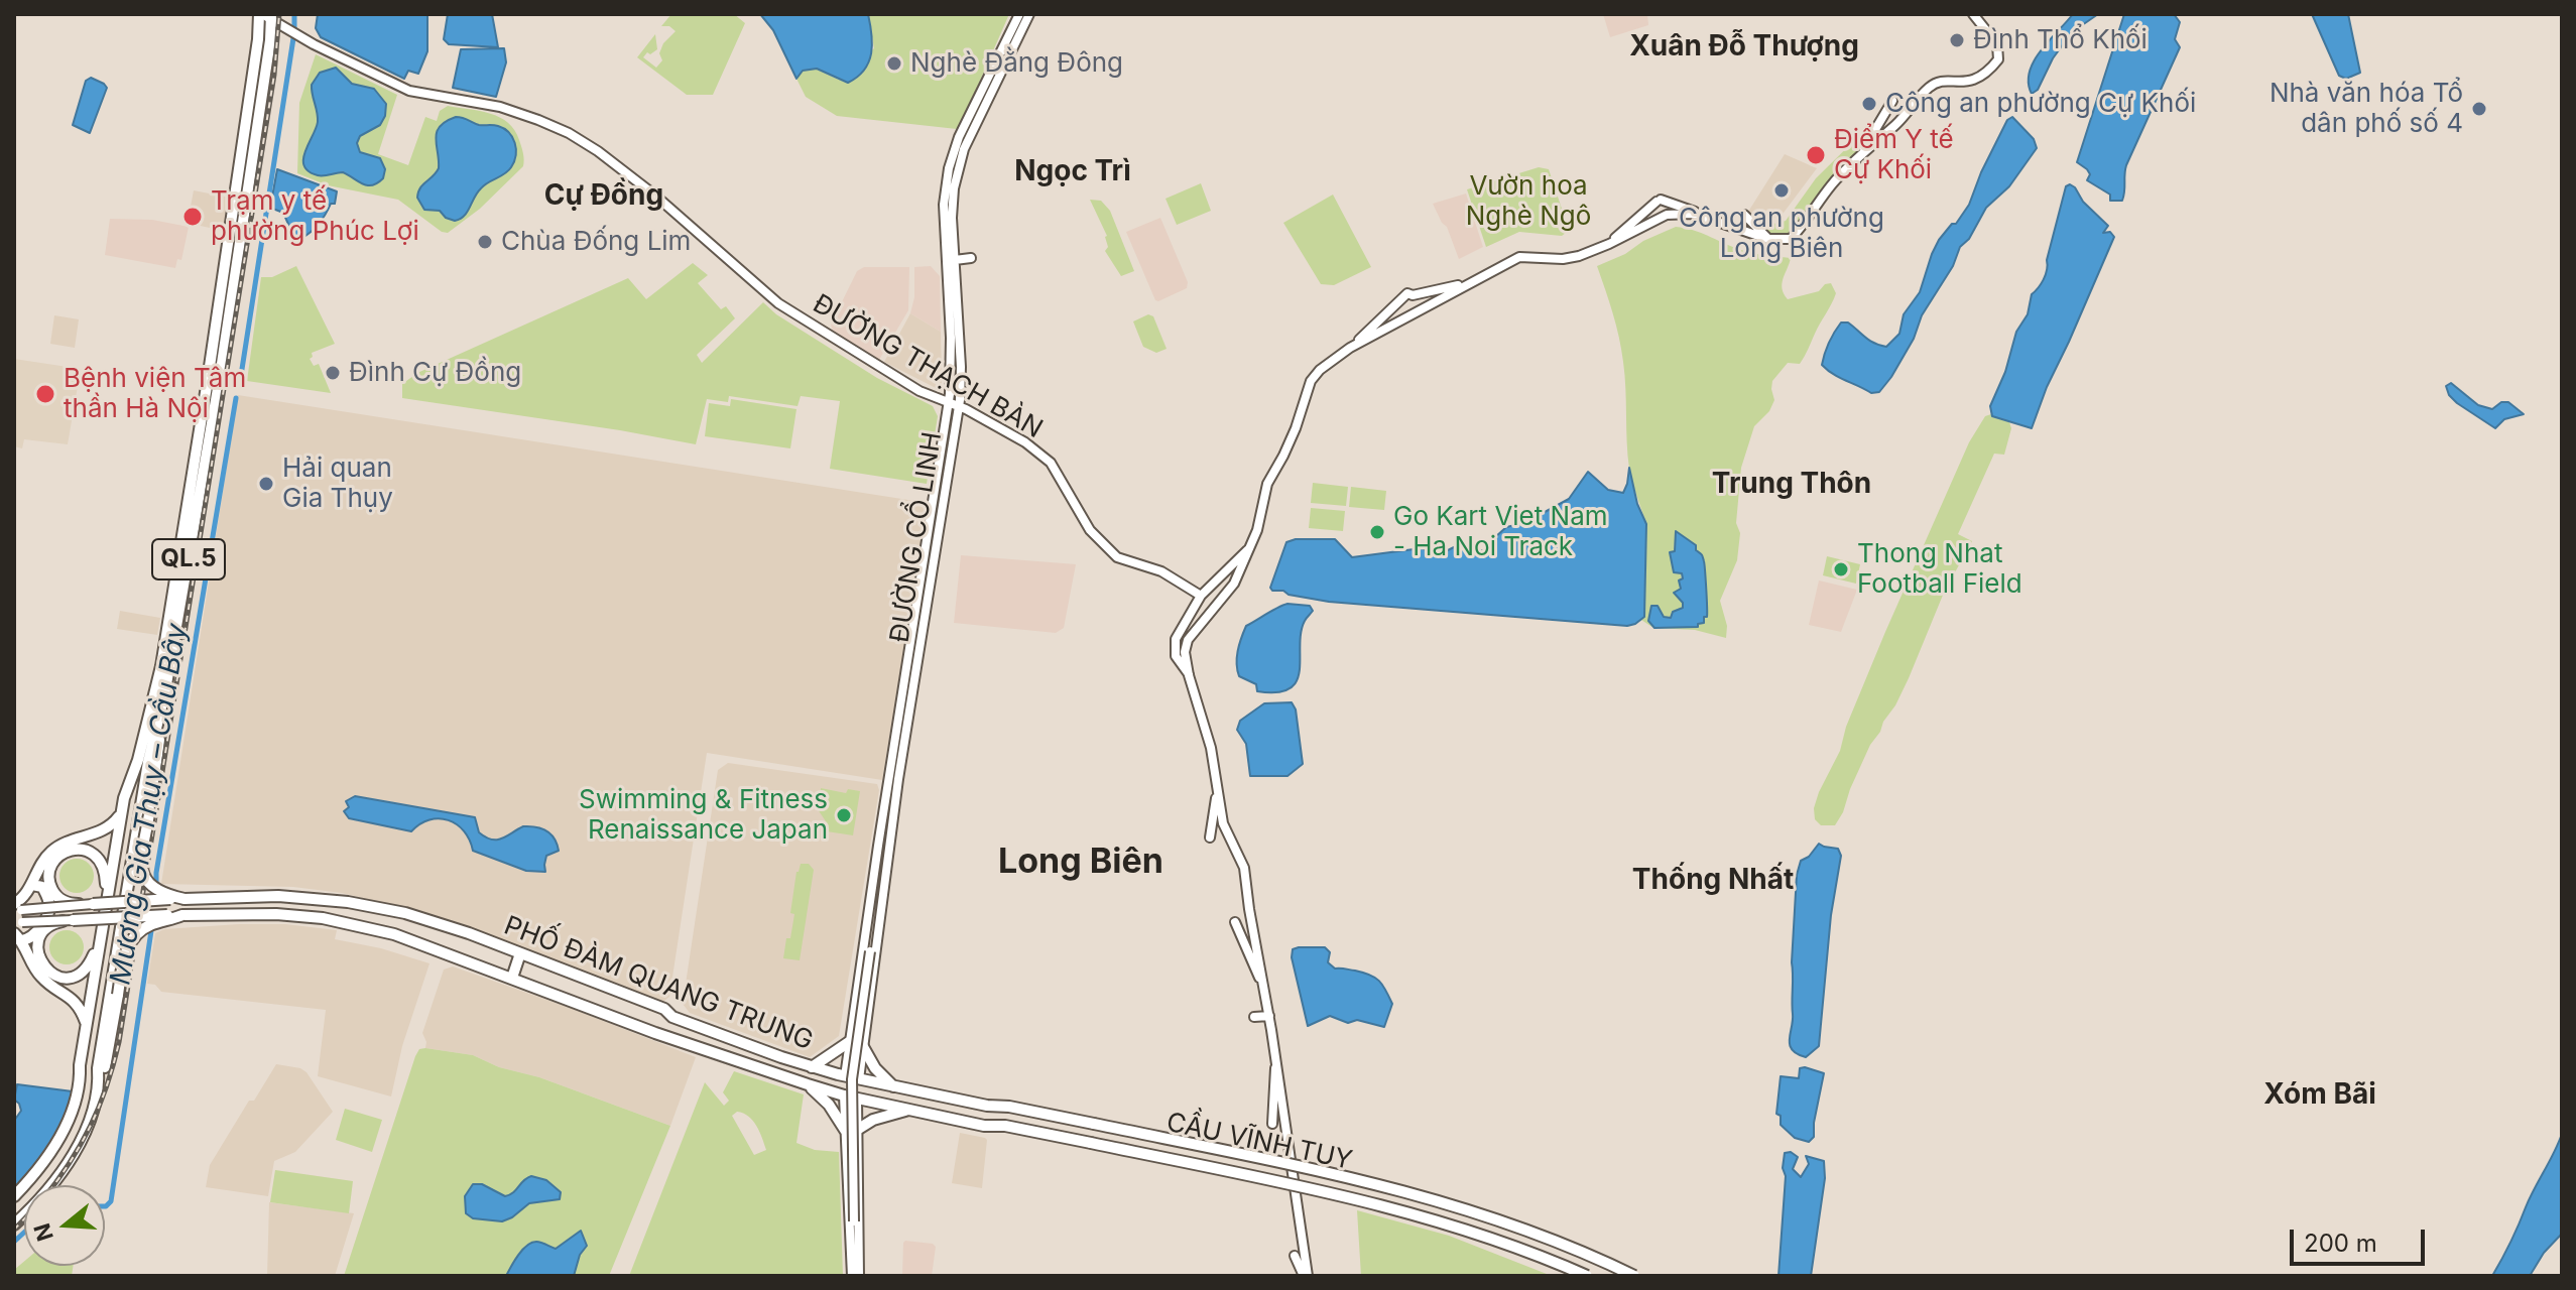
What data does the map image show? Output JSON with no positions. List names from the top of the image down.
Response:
{
  "streets": {
    "highway": ["QL.5", "PHỐ ĐÀM QUANG TRUNG", "CẦU VĨNH TUY"],
    "main road": ["ĐƯỜNG THẠCH BÀN", "ĐƯỜNG CỔ LINH"]
  },
  "crossings": [
    ["ĐƯỜNG THẠCH BÀN", "ĐƯỜNG CỔ LINH"],
    ["ĐƯỜNG THẠCH BÀN", "QL.5"],
    ["ĐƯỜNG CỔ LINH", "PHỐ ĐÀM QUANG TRUNG"],
    ["QL.5", "PHỐ ĐÀM QUANG TRUNG"],
    ["PHỐ ĐÀM QUANG TRUNG", "CẦU VĨNH TUY"]
  ],
  "districts": [
    "Xuân Đỗ Thượng",
    "Ngọc Trì",
    "Cự Đồng",
    "Trung Thôn",
    "Long Biên",
    "Thống Nhất",
    "Xóm Bãi"
  ],
  "water": ["Mương Gia Thụy – Cầu Bây"],
  "parks": ["Vườn hoa Nghè Ngô"],
  "places": [
    "Đình Thổ Khối",
    "Nghè Đằng Đông",
    "Công an phường Cự Khối",
    "Nhà văn hóa Tổ dân phố số 4",
    "Điểm Y tế Cự Khối",
    "Công an phường Long Biên",
    "Trạm y tế phường Phúc Lợi",
    "Chùa Đống Lim",
    "Đình Cự Đồng",
    "Bệnh viện Tâm thần Hà Nội",
    "Hải quan Gia Thụy",
    "Go Kart Viet Nam - Ha Noi Track",
    "Thong Nhat Football Field",
    "Swimming & Fitness Renaissance Japan"
  ],
  "scale_bar": "200 m",
  "north": "left"
}
